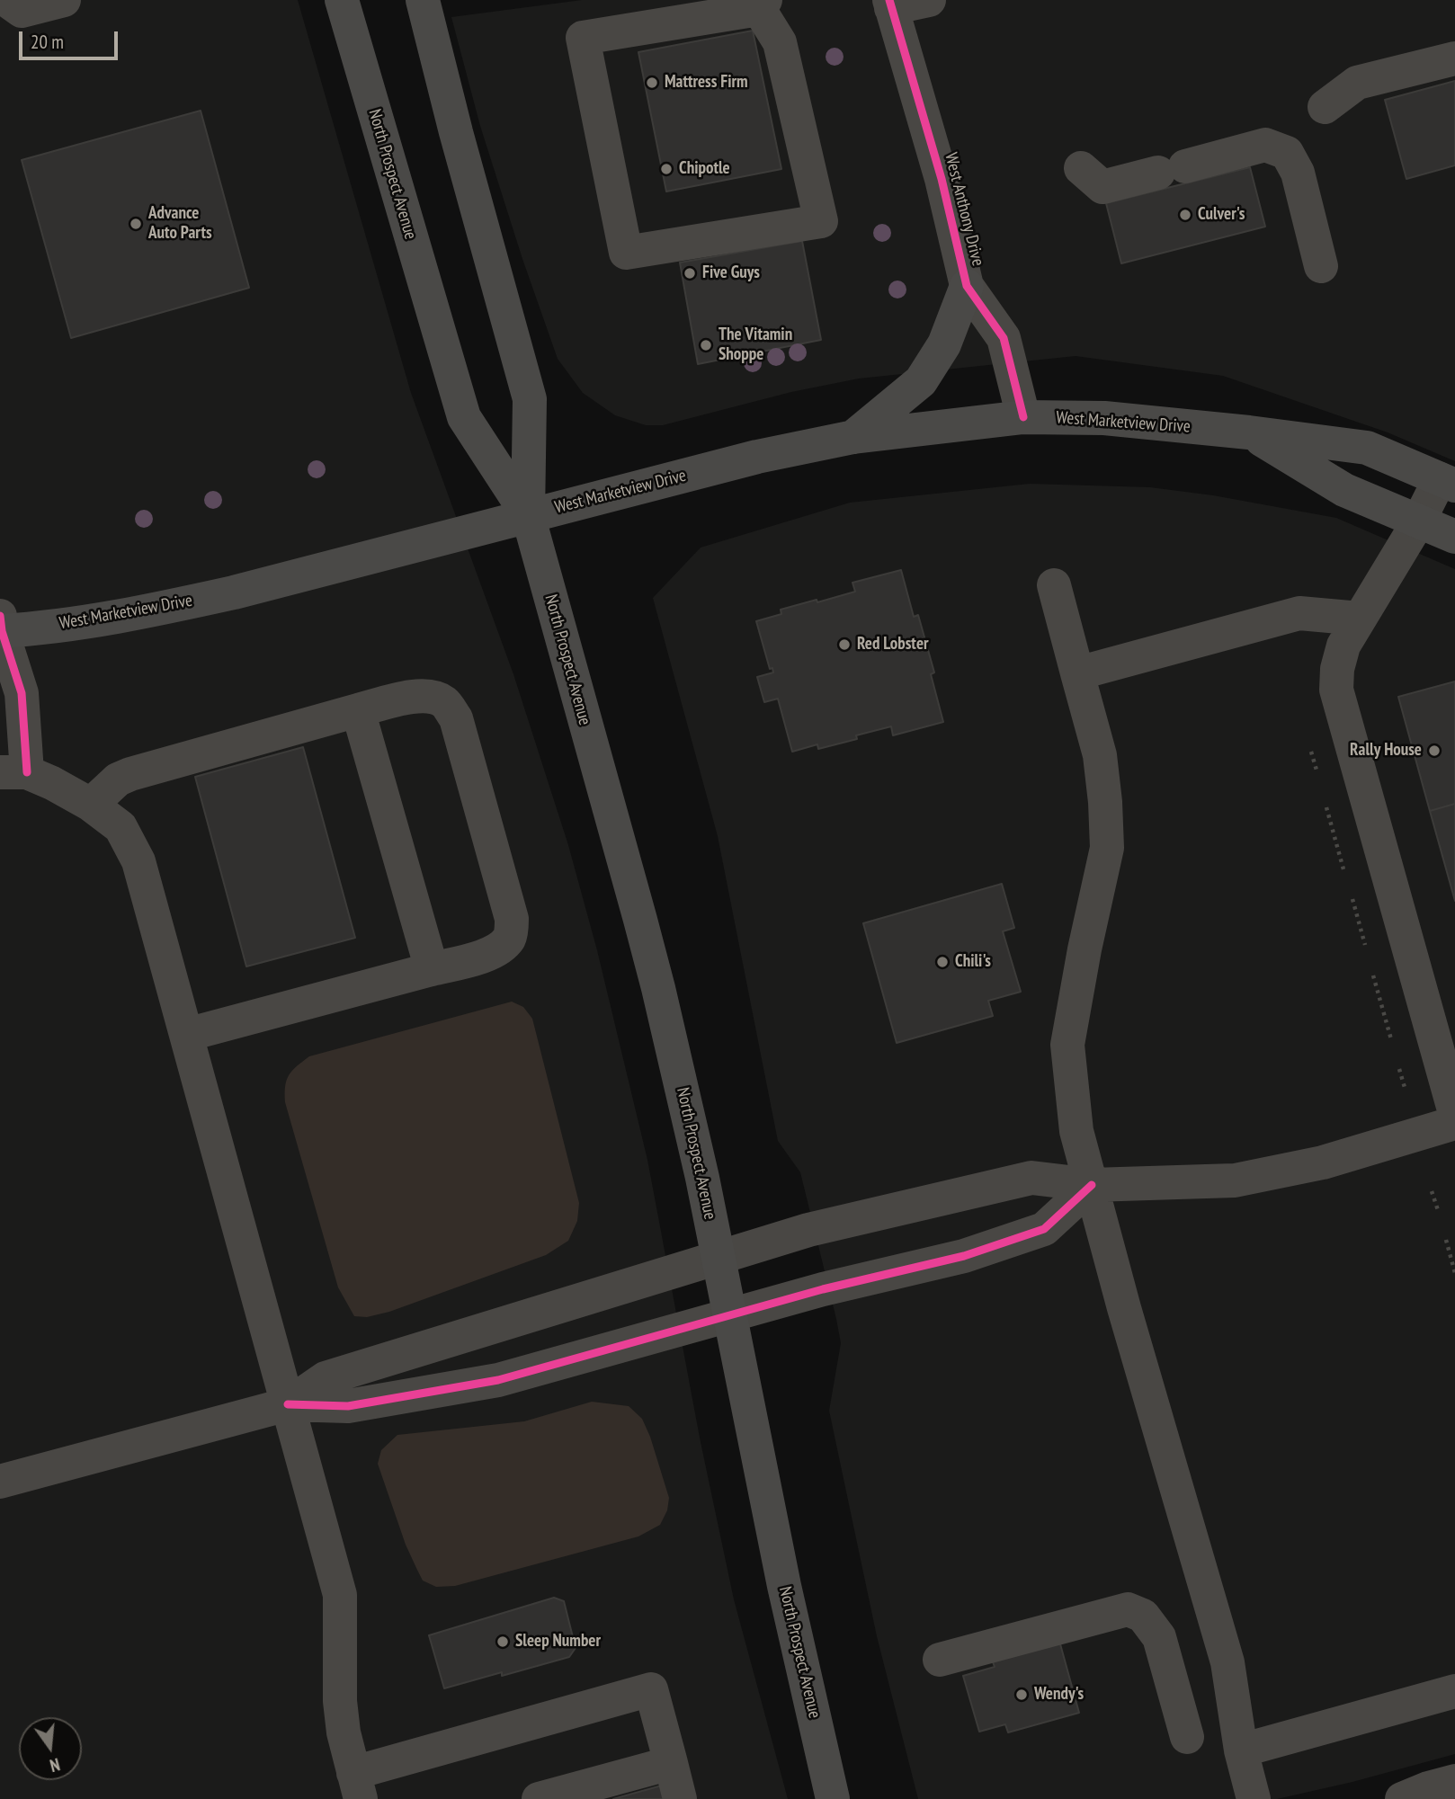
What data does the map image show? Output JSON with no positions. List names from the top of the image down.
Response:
{
  "streets": {
    "main road": ["North Prospect Avenue", "West Marketview Drive"],
    "street": ["West Anthony Drive"]
  },
  "crossings": [
    ["North Prospect Avenue", "West Marketview Drive"],
    ["West Anthony Drive", "West Marketview Drive"]
  ],
  "places": [
    "Mattress Firm",
    "Chipotle",
    "Culver's",
    "Advance Auto Parts",
    "Five Guys",
    "The Vitamin Shoppe",
    "Red Lobster",
    "Rally House",
    "Chili's",
    "Sleep Number",
    "Wendy's"
  ],
  "scale_bar": "20 m",
  "north": "bottom"
}
